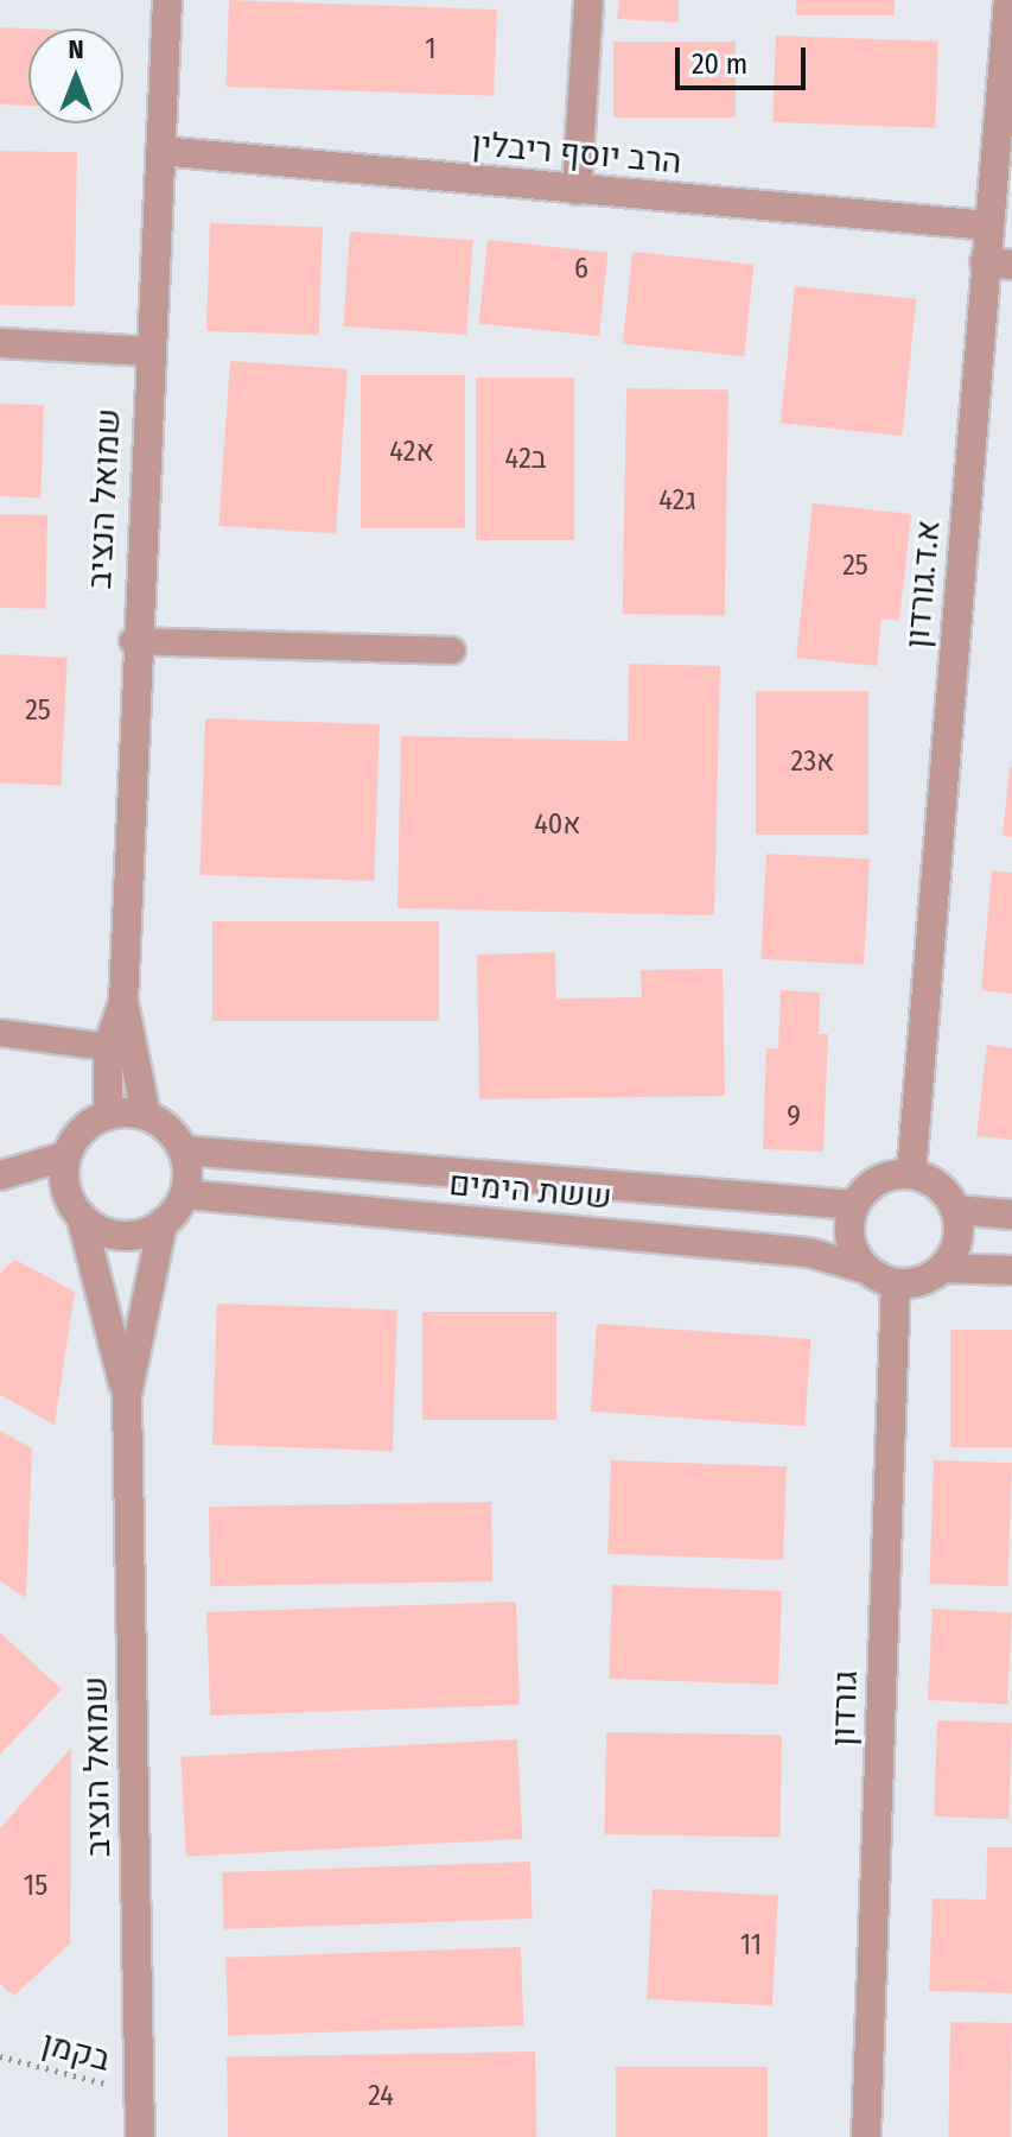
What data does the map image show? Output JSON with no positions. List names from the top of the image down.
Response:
{
  "streets": {
    "street": [
      "הרב יוסף ריבלין",
      "שמואל הנציב",
      "א.ד.גורדון",
      "ששת הימים",
      "גורדון"
    ],
    "path": ["בקמן"]
  },
  "crossings": [
    ["הרב יוסף ריבלין", "שמואל הנציב"],
    ["הרב יוסף ריבלין", "א.ד.גורדון"],
    ["שמואל הנציב", "ששת הימים"],
    ["שמואל הנציב", "בקמן"],
    ["א.ד.גורדון", "ששת הימים"],
    ["א.ד.גורדון", "גורדון"],
    ["ששת הימים", "גורדון"]
  ],
  "house_numbers": [
    "1",
    "6",
    "42א",
    "42ב",
    "42ג",
    "25",
    "25",
    "23א",
    "40א",
    "9",
    "15",
    "11",
    "24"
  ],
  "scale_bar": "20 m",
  "north": "top"
}
